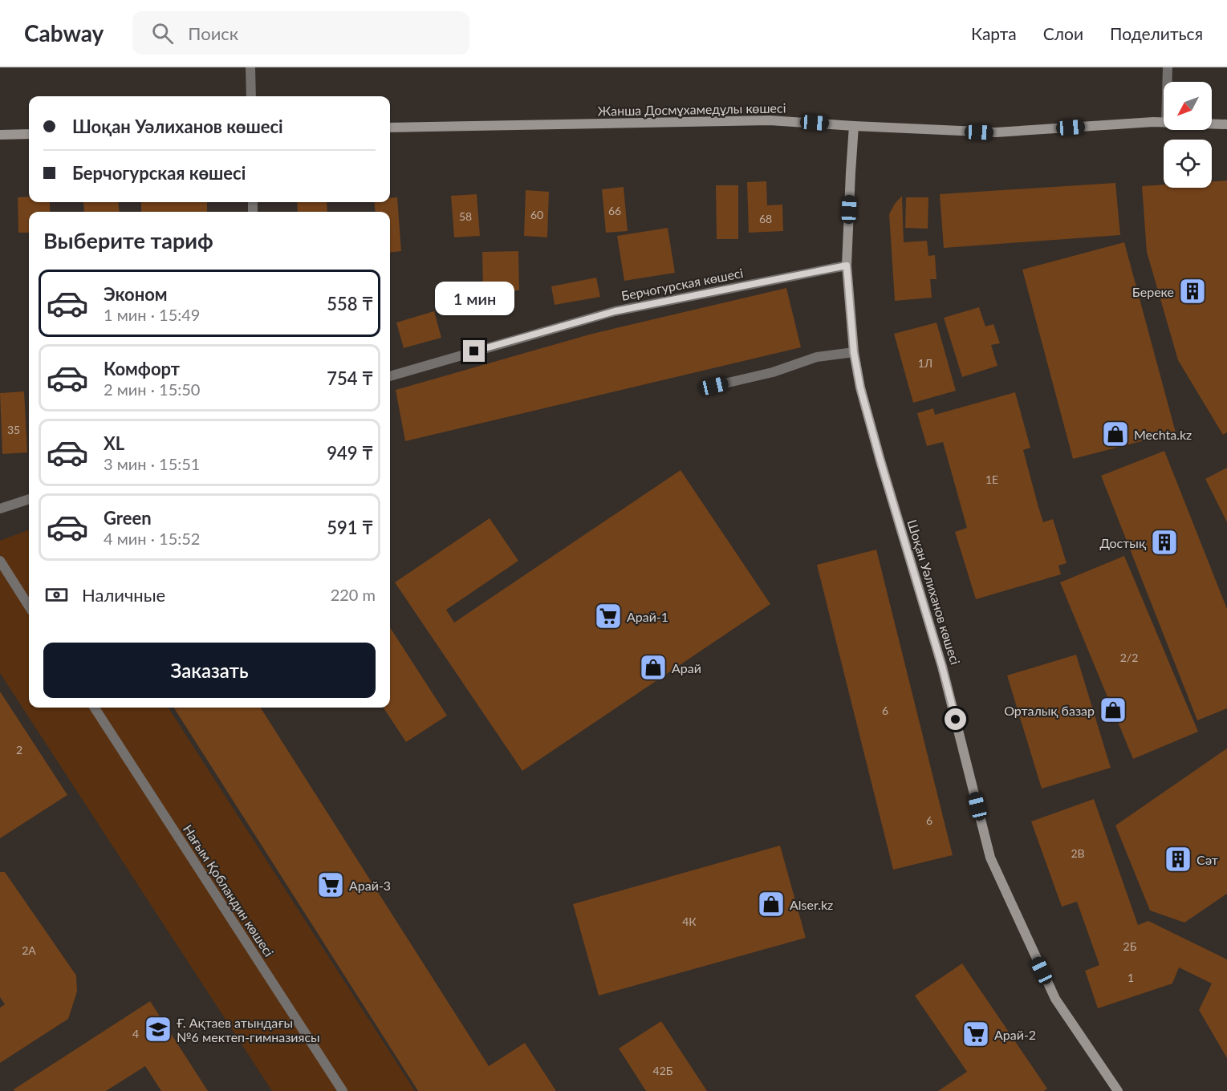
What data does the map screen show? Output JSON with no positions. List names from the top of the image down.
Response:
{
  "streets": {
    "street": [
      "Жанша Досмұхамедұлы көшесі",
      "Берчогурская көшесі",
      "Шоқан Уәлиханов көшесі",
      "Нағым Қобландин көшесі"
    ]
  },
  "crossings": [
    ["Жанша Досмұхамедұлы көшесі", "Шоқан Уәлиханов көшесі"],
    ["Берчогурская көшесі", "Шоқан Уәлиханов көшесі"]
  ],
  "places": {
    "building": ["Береке", "Достық", "Сәт"],
    "shop": [
      "Mechta.kz",
      "Арай",
      "Орталық базар",
      "Alser.kz"
    ],
    "supermarket": ["Арай-1", "Арай-3", "Арай-2"],
    "school or university": ["Ғ. Ақтаев атындағы №6 мектеп-гимназиясы"]
  },
  "house_numbers": [
    "66",
    "60",
    "58",
    "68",
    "1Л",
    "35",
    "1Е",
    "2/2",
    "6",
    "2",
    "6",
    "2В",
    "4К",
    "2Б",
    "2А",
    "1",
    "4",
    "42Б"
  ],
  "north": "bottom left",
  "page": {
    "header": "Cabway",
    "search": "Поиск",
    "nav": ["Карта", "Слои", "Поделиться"],
    "banner": ["Шоқан Уәлиханов көшесі", "Берчогурская көшесі"],
    "heading": "Выберите тариф",
    "list": [
      {
        "name": "Эконом",
        "note": "1 мин · 15:49",
        "value": "558 ₸"
      },
      {
        "name": "Комфорт",
        "note": "2 мин · 15:50",
        "value": "754 ₸"
      },
      {
        "name": "XL",
        "note": "3 мин · 15:51",
        "value": "949 ₸"
      },
      {
        "name": "Green",
        "note": "4 мин · 15:52",
        "value": "591 ₸"
      }
    ],
    "bubble": "1 мин",
    "pay": ["Наличные", "220 m"],
    "buttons": "Заказать"
  }
}
